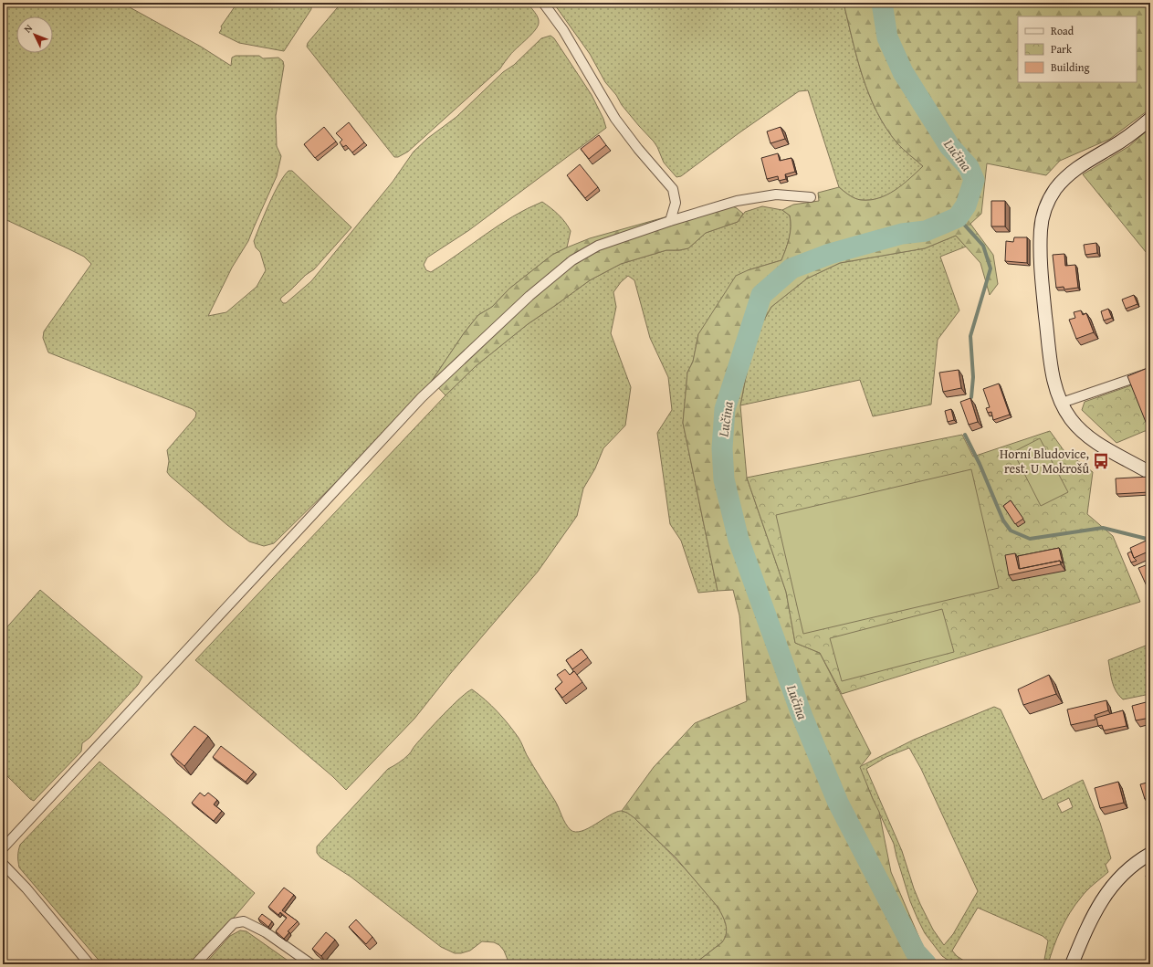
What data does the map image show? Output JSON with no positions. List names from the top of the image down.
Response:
{
  "water": ["Lučina"],
  "places": {
    "bus stop": ["Horní Bludovice, rest. U Mokrošů"]
  },
  "legend": ["Road", "Park", "Building"],
  "north": "top left"
}
